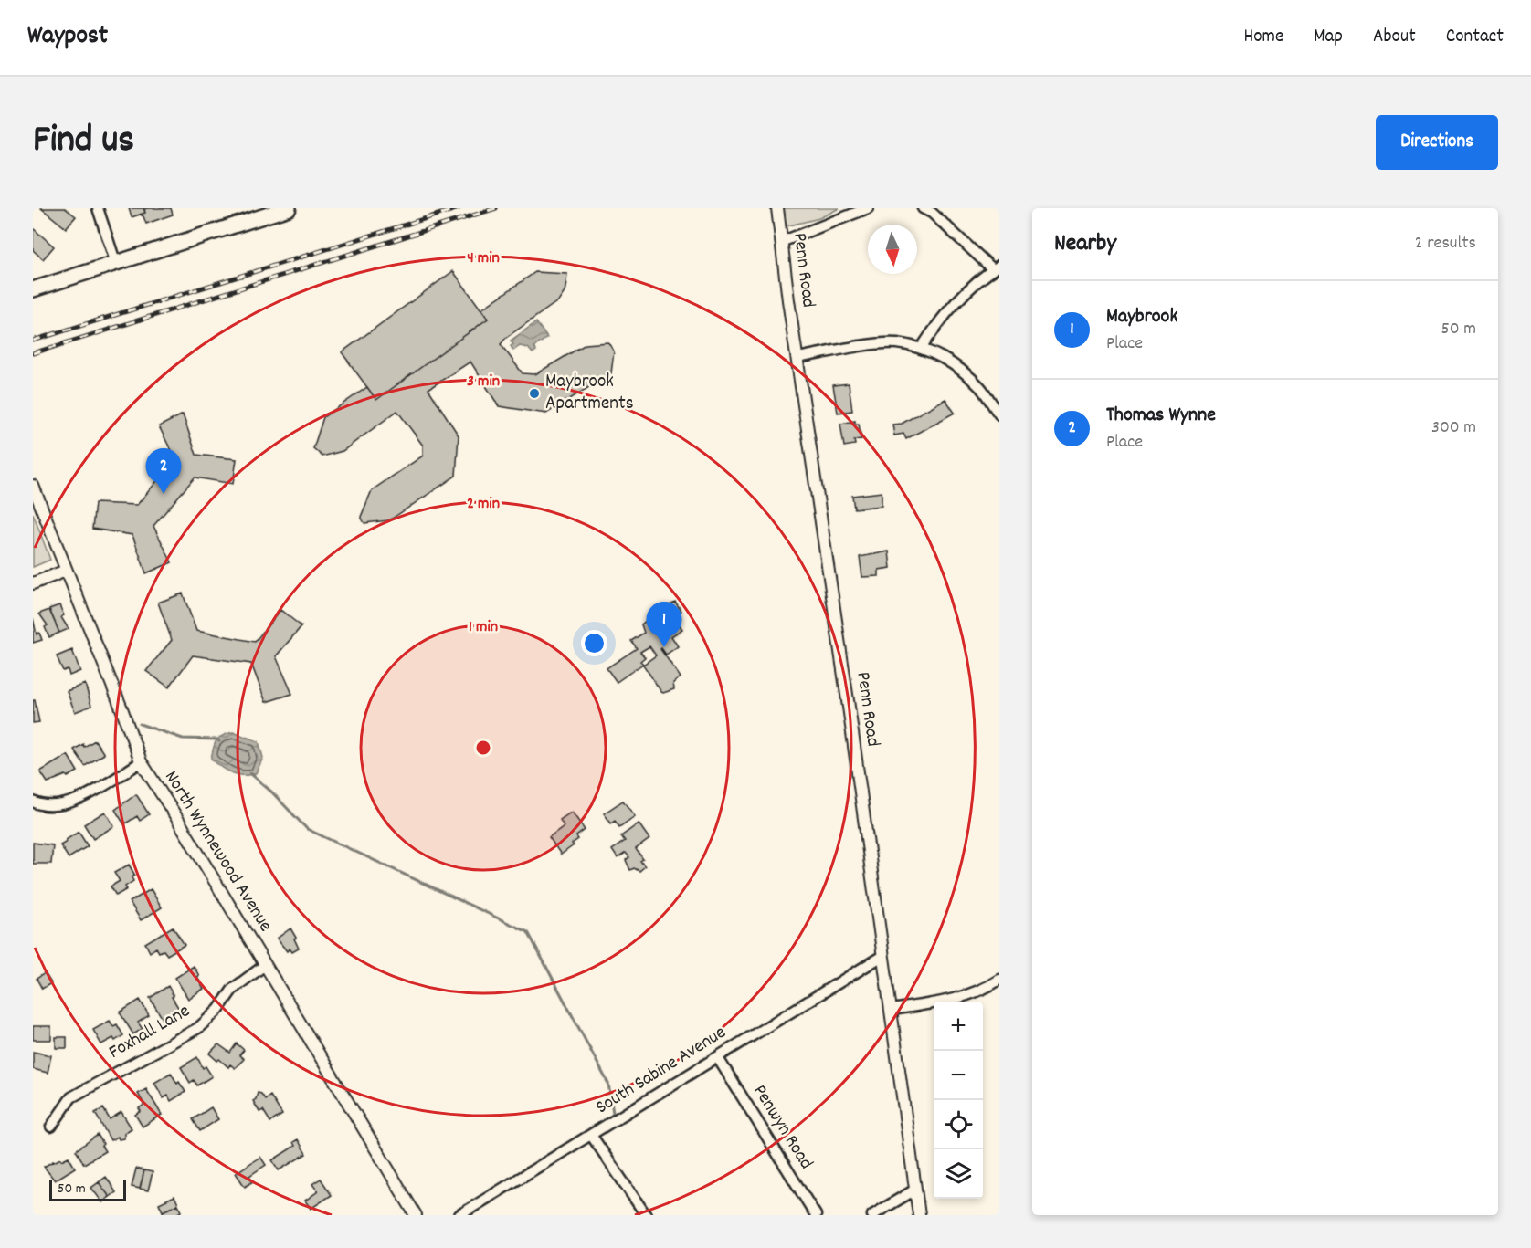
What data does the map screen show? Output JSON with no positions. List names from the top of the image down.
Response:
{
  "streets": {
    "street": [
      "Penn Road",
      "North Wynnewood Avenue",
      "Foxhall Lane",
      "South Sabine Avenue",
      "Penwyn Road"
    ]
  },
  "crossings": [
    ["Penn Road", "South Sabine Avenue"],
    ["North Wynnewood Avenue", "Foxhall Lane"],
    ["South Sabine Avenue", "Penwyn Road"]
  ],
  "places": ["Maybrook Apartments"],
  "scale_bar": "50 m",
  "north": "bottom",
  "page": {
    "header": "Waypost",
    "nav": [
      "Home",
      "Map",
      "About",
      "Contact"
    ],
    "title": "Find us",
    "buttons": "Directions",
    "heading": ["Nearby", "2 results"],
    "list": [
      {
        "mark": "1",
        "name": "Maybrook",
        "note": "Place",
        "value": "50 m"
      },
      {
        "mark": "2",
        "name": "Thomas Wynne",
        "note": "Place",
        "value": "300 m"
      }
    ],
    "pins": ["2", "1"],
    "map_buttons": ["+", "−"],
    "scale": "50 m"
  },
  "rings": [
    "4 min",
    "3 min",
    "2 min",
    "1 min"
  ]
}
